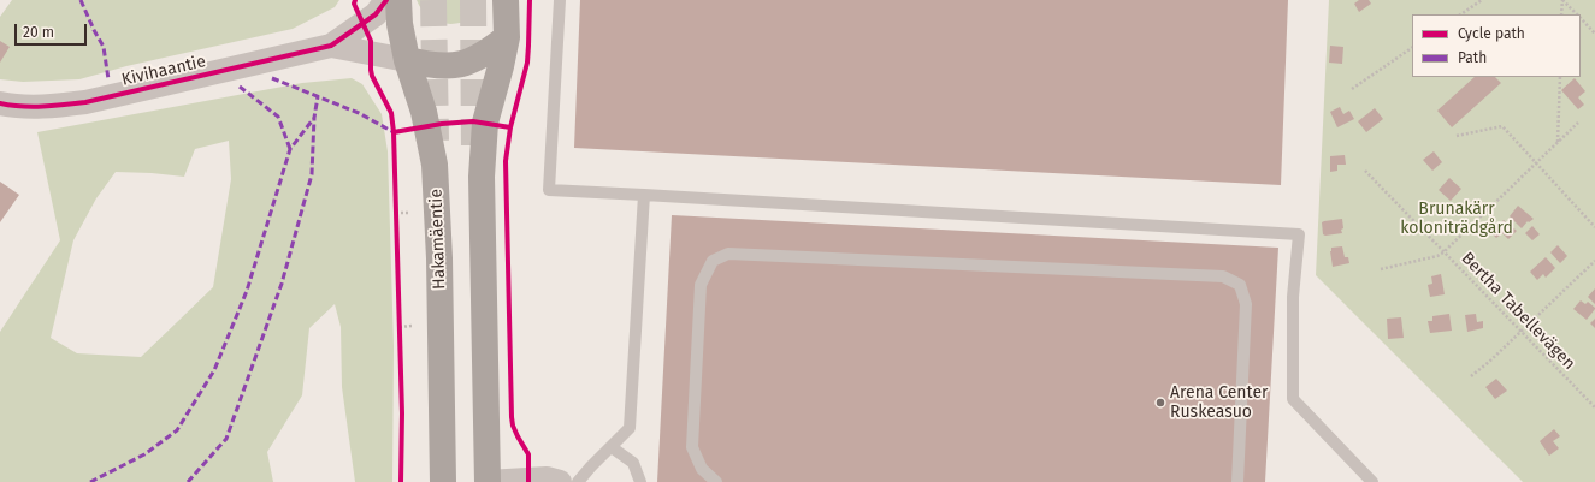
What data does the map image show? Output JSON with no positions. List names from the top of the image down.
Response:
{
  "streets": {
    "main road": ["Hakamäentie"],
    "street": ["Kivihaantie"],
    "path": ["Bertha Tabellevägen"]
  },
  "crossings": [
    ["Kivihaantie", "Hakamäentie"]
  ],
  "parks": ["Brunakärr koloniträdgård"],
  "places": ["Arena Center Ruskeasuo"],
  "legend": ["Cycle path", "Path"],
  "scale_bar": "20 m"
}
